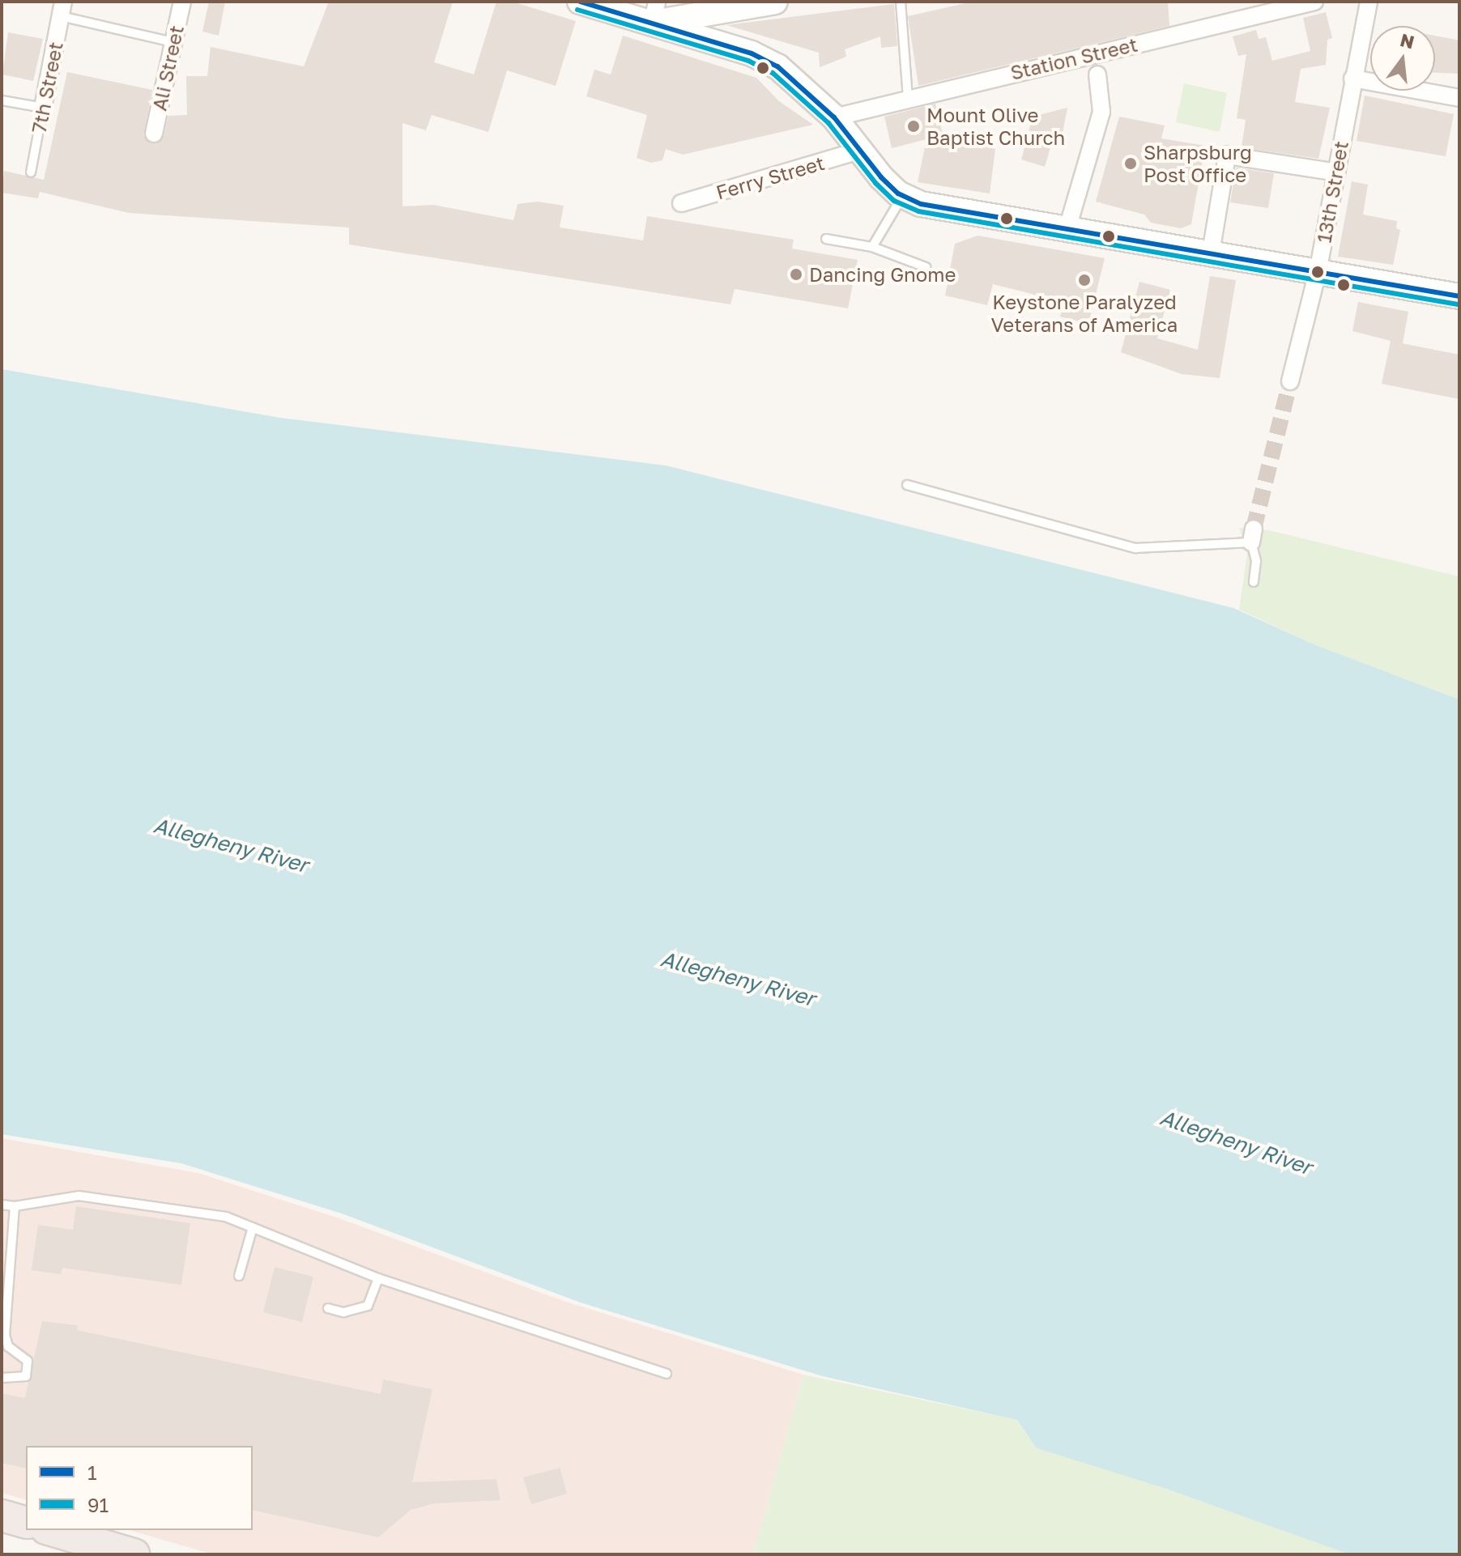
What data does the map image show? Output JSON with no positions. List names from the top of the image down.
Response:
{
  "streets": {
    "street": [
      "Station Street",
      "Ali Street",
      "7th Street",
      "Ferry Street",
      "13th Street"
    ]
  },
  "water": ["Allegheny River"],
  "places": [
    "Mount Olive Baptist Church",
    "Sharpsburg Post Office",
    "Dancing Gnome",
    "Keystone Paralyzed Veterans of America"
  ],
  "lines": ["transit line 1", "transit line 91"],
  "legend": ["1", "91"],
  "north": "top"
}
